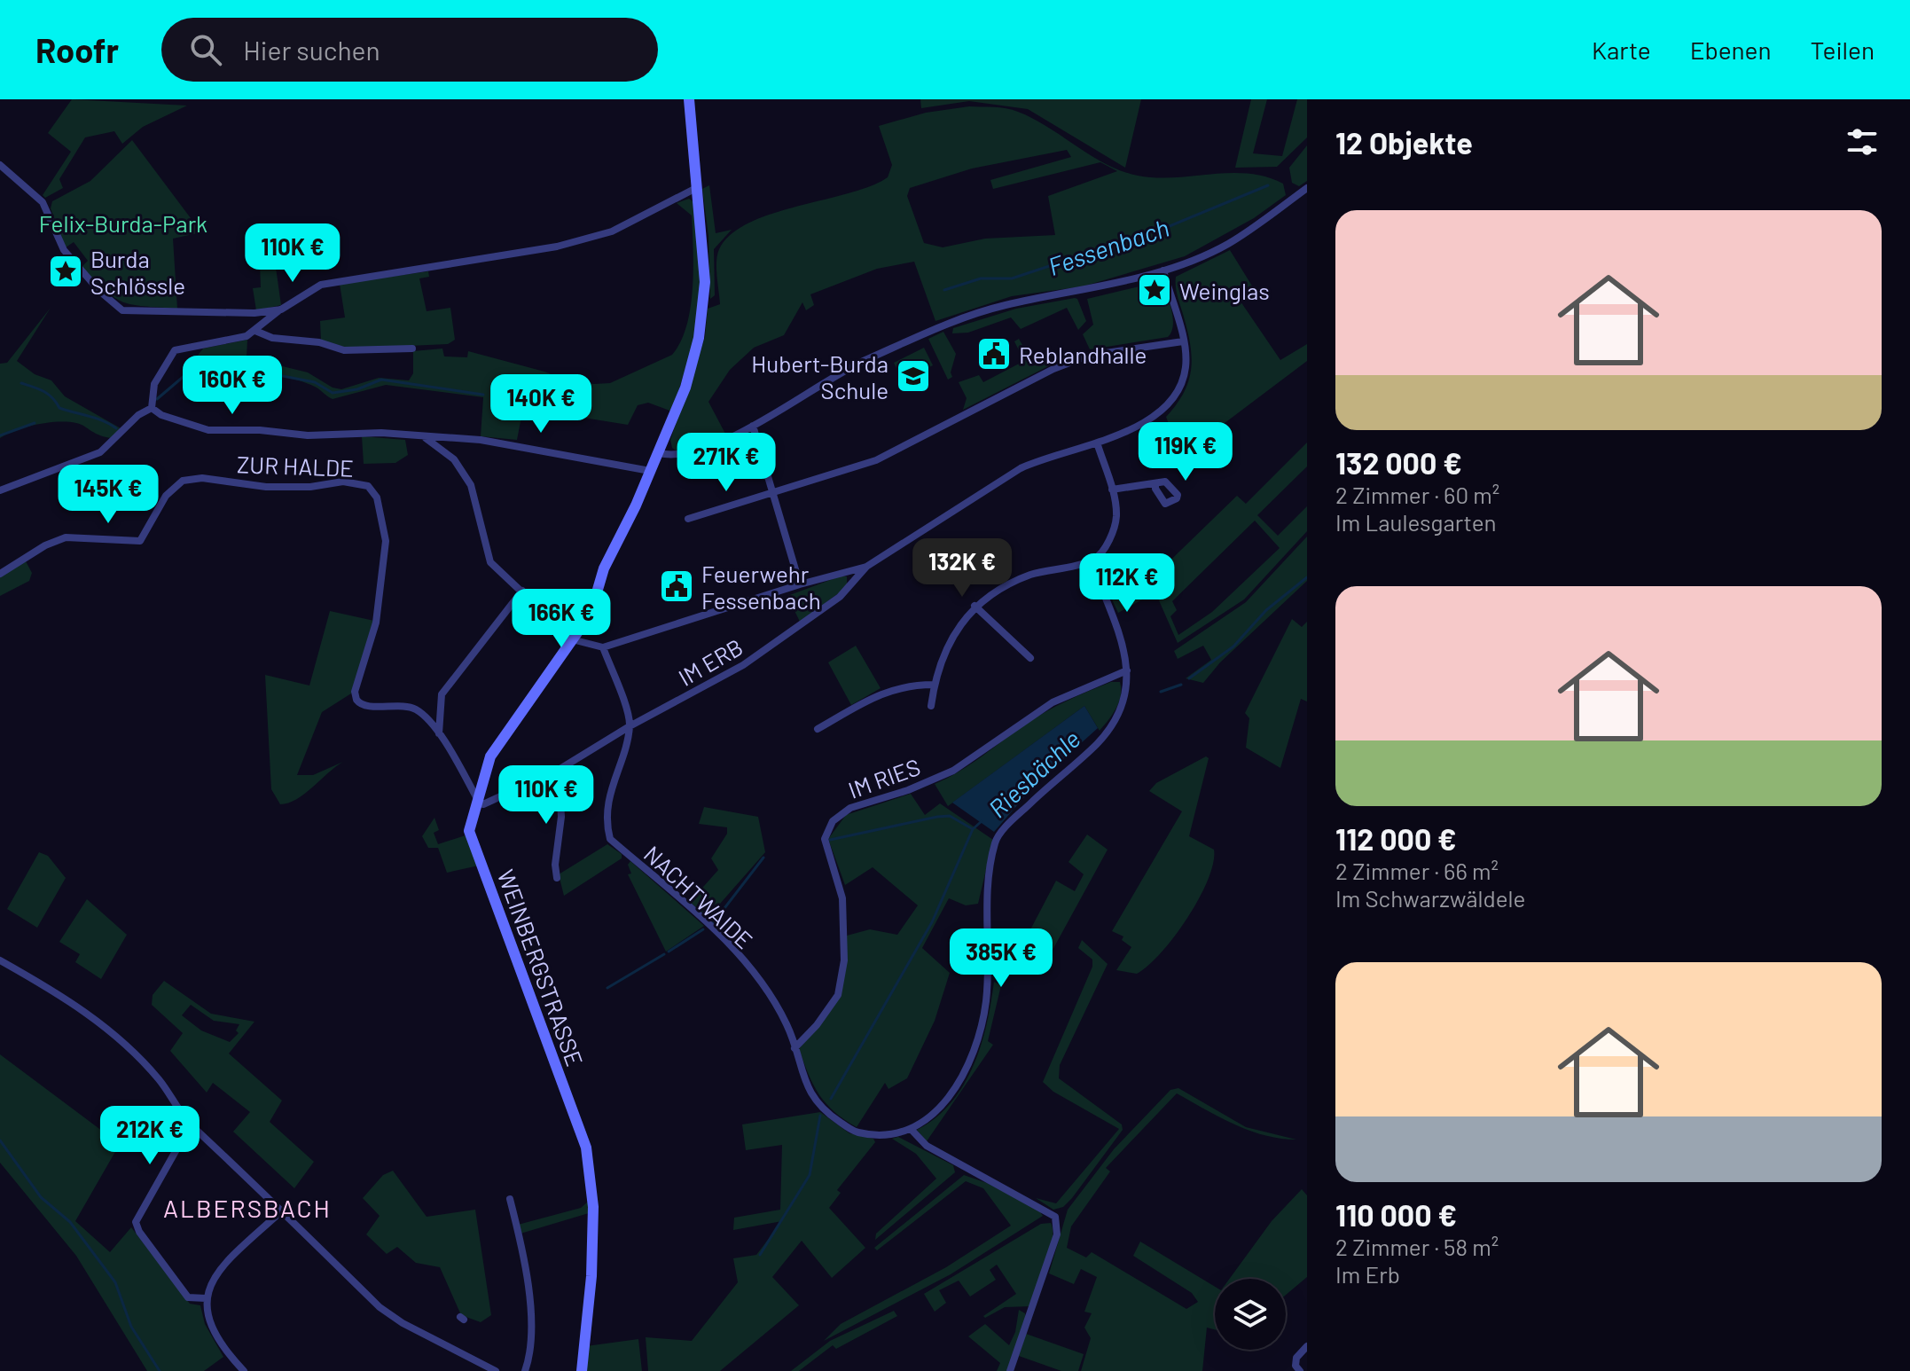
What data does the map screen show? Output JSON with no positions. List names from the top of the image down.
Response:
{
  "streets": {
    "street": [
      "ZUR HALDE",
      "IM ERB",
      "IM RIES",
      "NACHTWAIDE",
      "WEINBERGSTRASSE"
    ]
  },
  "crossings": [
    ["ZUR HALDE", "IM ERB"],
    ["ZUR HALDE", "WEINBERGSTRASSE"],
    ["IM ERB", "NACHTWAIDE"],
    ["IM ERB", "WEINBERGSTRASSE"],
    ["IM RIES", "NACHTWAIDE"]
  ],
  "districts": ["ALBERSBACH"],
  "water": ["Fessenbach", "Riesbächle"],
  "parks": ["Felix-Burda-Park"],
  "places": {
    "place": ["Burda Schlössle", "Weinglas"],
    "public building": ["Reblandhalle", "Feuerwehr Fessenbach"],
    "school or university": ["Hubert-Burda Schule"]
  },
  "page": {
    "header": "Roofr",
    "search": "Hier suchen",
    "nav": ["Karte", "Ebenen", "Teilen"],
    "heading": "12 Objekte",
    "list": [
      {
        "name": "132 000 €",
        "note": "2 Zimmer · 60 m² · Im Laulesgarten"
      },
      {
        "name": "112 000 €",
        "note": "2 Zimmer · 66 m² · Im Schwarzwäldele"
      },
      {
        "name": "110 000 €",
        "note": "2 Zimmer · 58 m² · Im Erb"
      }
    ],
    "price": [
      "110K €",
      "160K €",
      "140K €",
      "119K €",
      "271K €",
      "145K €",
      "132K €",
      "112K €",
      "166K €",
      "110K €",
      "385K €",
      "212K €"
    ]
  }
}
